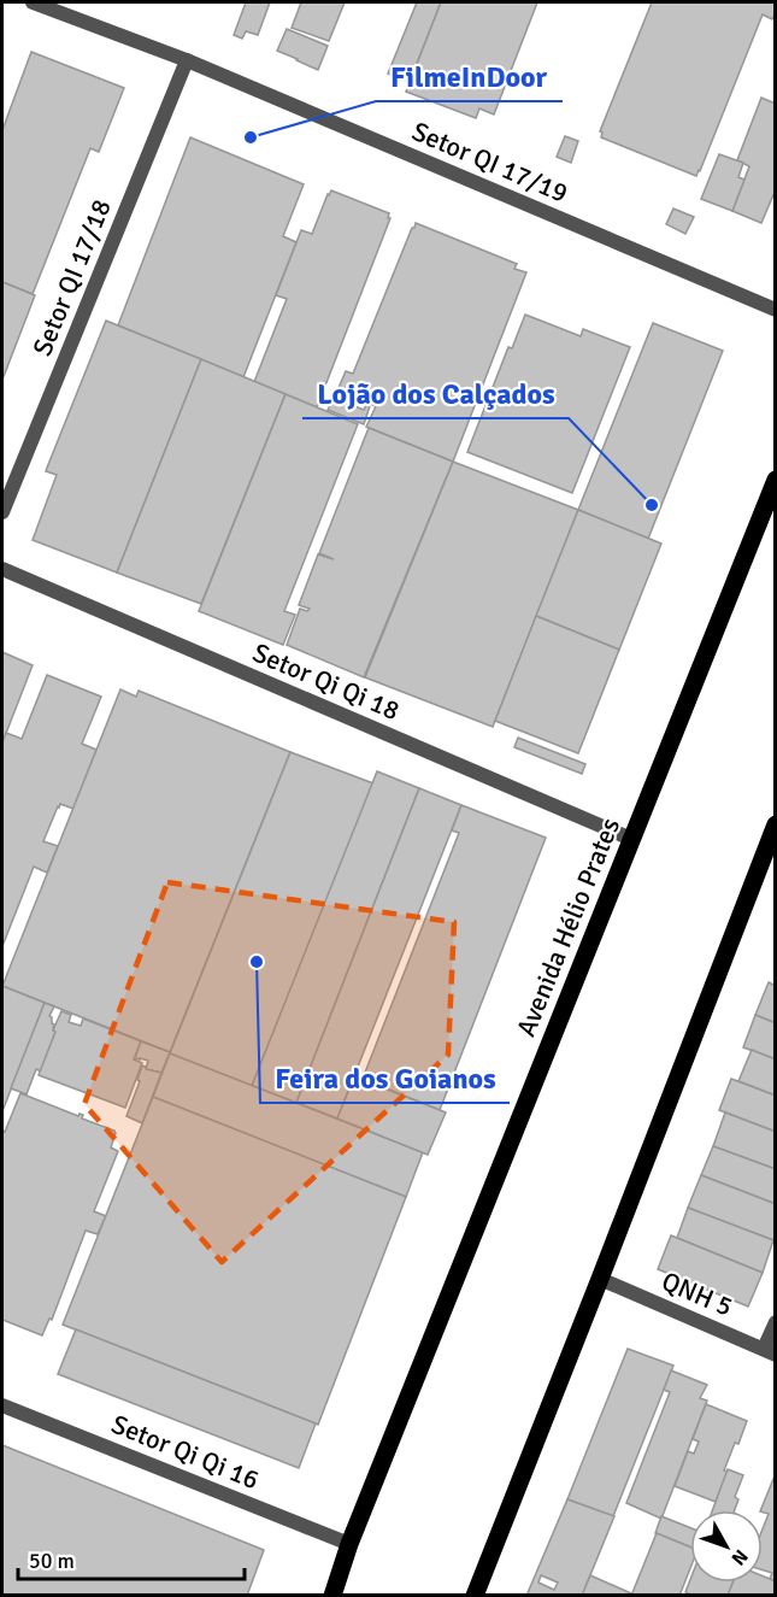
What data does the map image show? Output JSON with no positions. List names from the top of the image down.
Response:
{
  "streets": {
    "main road": ["Avenida Hélio Prates"],
    "street": [
      "Setor QI 17/19",
      "Setor QI 17/18",
      "Setor Qi Qi 18",
      "QNH 5",
      "Setor Qi Qi 16"
    ]
  },
  "crossings": [
    ["Setor QI 17/19", "Setor QI 17/18"],
    ["Setor Qi Qi 18", "Avenida Hélio Prates"],
    ["Avenida Hélio Prates", "Setor Qi Qi 16"]
  ],
  "places": ["FilmeInDoor", "Lojão dos Calçados", "Feira dos Goianos"],
  "scale_bar": "50 m",
  "north": "bottom right"
}
